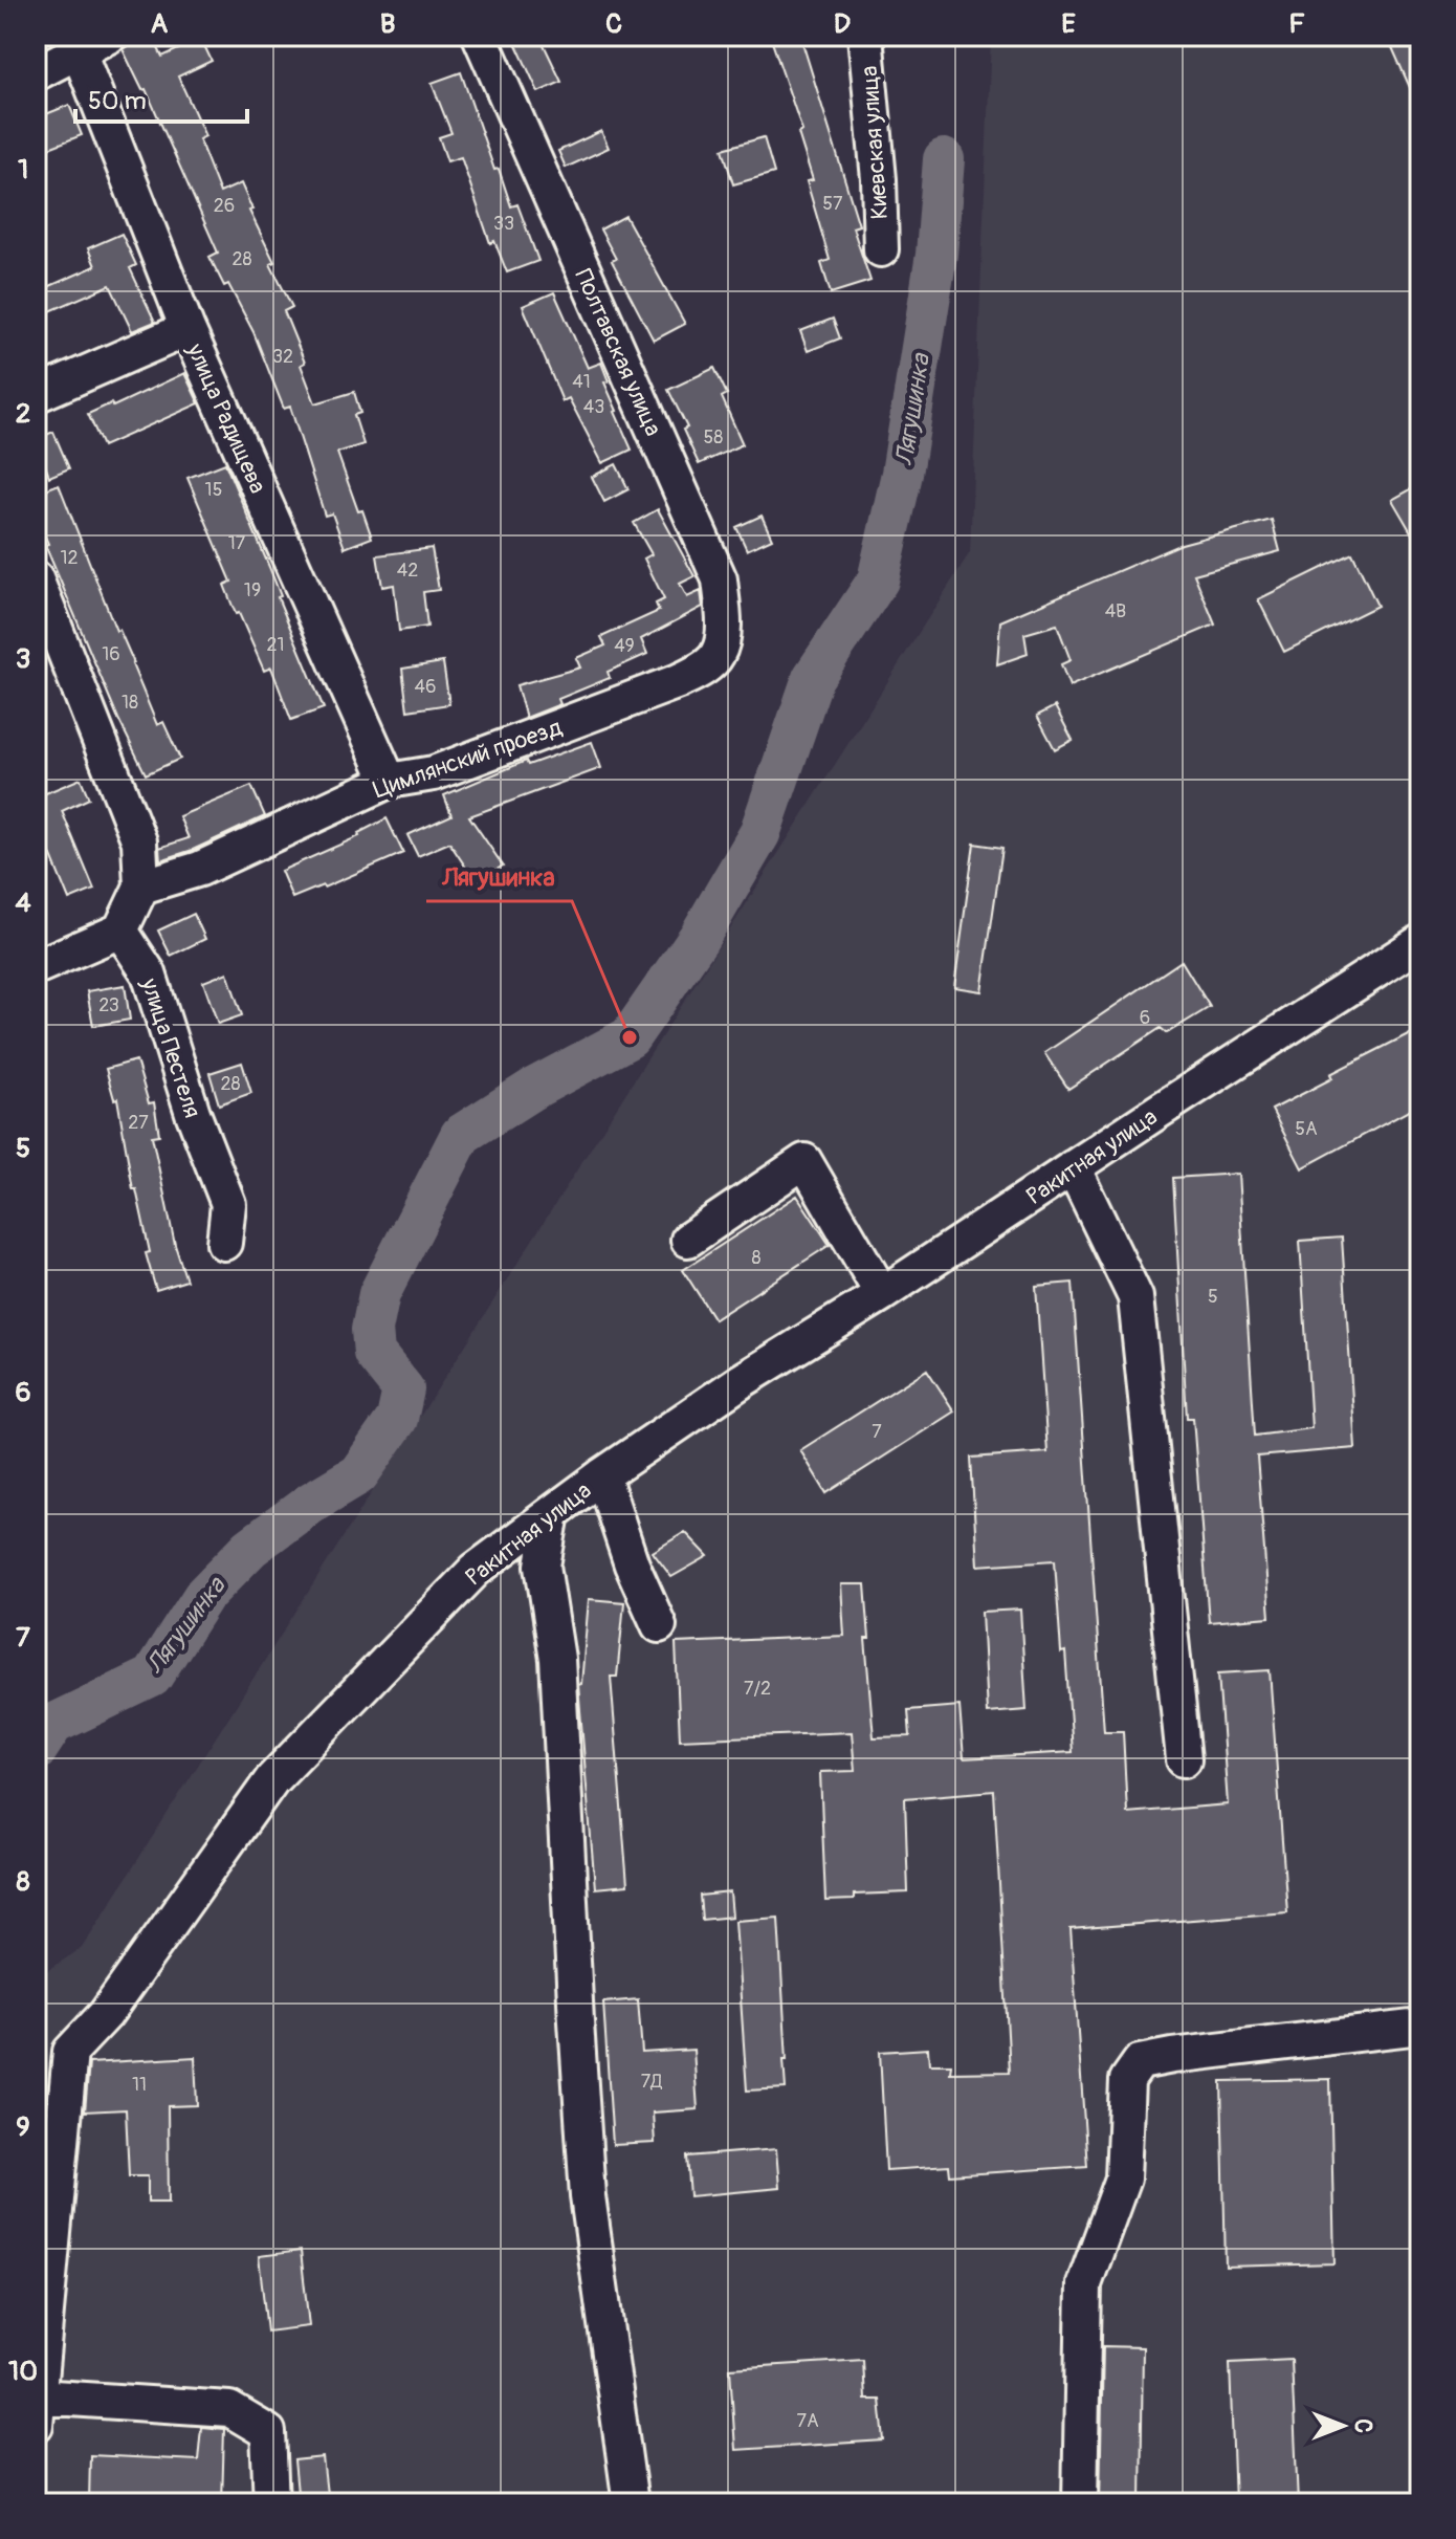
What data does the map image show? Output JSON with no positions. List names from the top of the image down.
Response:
{
  "streets": {
    "street": [
      "Киевская улица",
      "Полтавская улица",
      "улица Радищева",
      "Цимлянский проезд",
      "улица Пестеля",
      "Ракитная улица"
    ]
  },
  "crossings": [
    ["Полтавская улица", "Цимлянский проезд"],
    ["улица Радищева", "Цимлянский проезд"]
  ],
  "water": ["Лягушинка"],
  "places": ["Лягушинка"],
  "house_numbers": [
    "57",
    "26",
    "33",
    "28",
    "32",
    "41",
    "43",
    "58",
    "15",
    "17",
    "12",
    "42",
    "19",
    "4В",
    "21",
    "49",
    "16",
    "46",
    "18",
    "23",
    "6",
    "28",
    "27",
    "5А",
    "8",
    "5",
    "7",
    "7/2",
    "7Д",
    "11",
    "7А"
  ],
  "scale_bar": "50 m",
  "north": "right",
  "grid": {
    "columns": [
      "A",
      "B",
      "C",
      "D",
      "E",
      "F"
    ],
    "rows": [
      "1",
      "2",
      "3",
      "4",
      "5",
      "6",
      "7",
      "8",
      "9",
      "10"
    ]
  }
}
